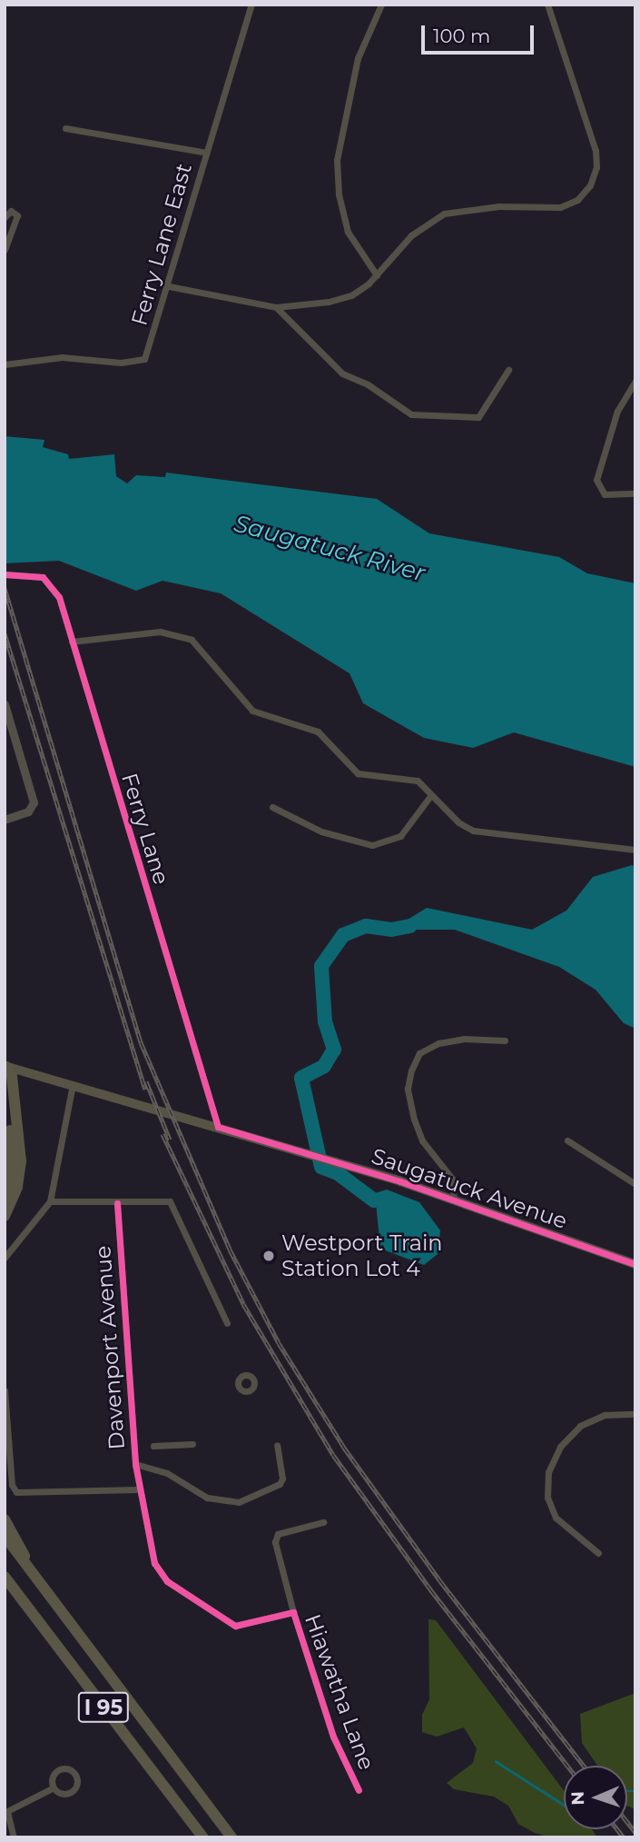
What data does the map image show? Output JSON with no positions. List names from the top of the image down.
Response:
{
  "streets": {
    "highway": ["I 95"],
    "main road": ["Saugatuck Avenue"],
    "street": [
      "Ferry Lane East",
      "Ferry Lane",
      "Davenport Avenue",
      "Hiawatha Lane"
    ]
  },
  "crossings": [
    ["Ferry Lane", "Saugatuck Avenue"],
    ["Davenport Avenue", "Hiawatha Lane"]
  ],
  "water": ["Saugatuck River"],
  "places": ["Westport Train Station Lot 4"],
  "scale_bar": "100 m",
  "north": "left"
}
